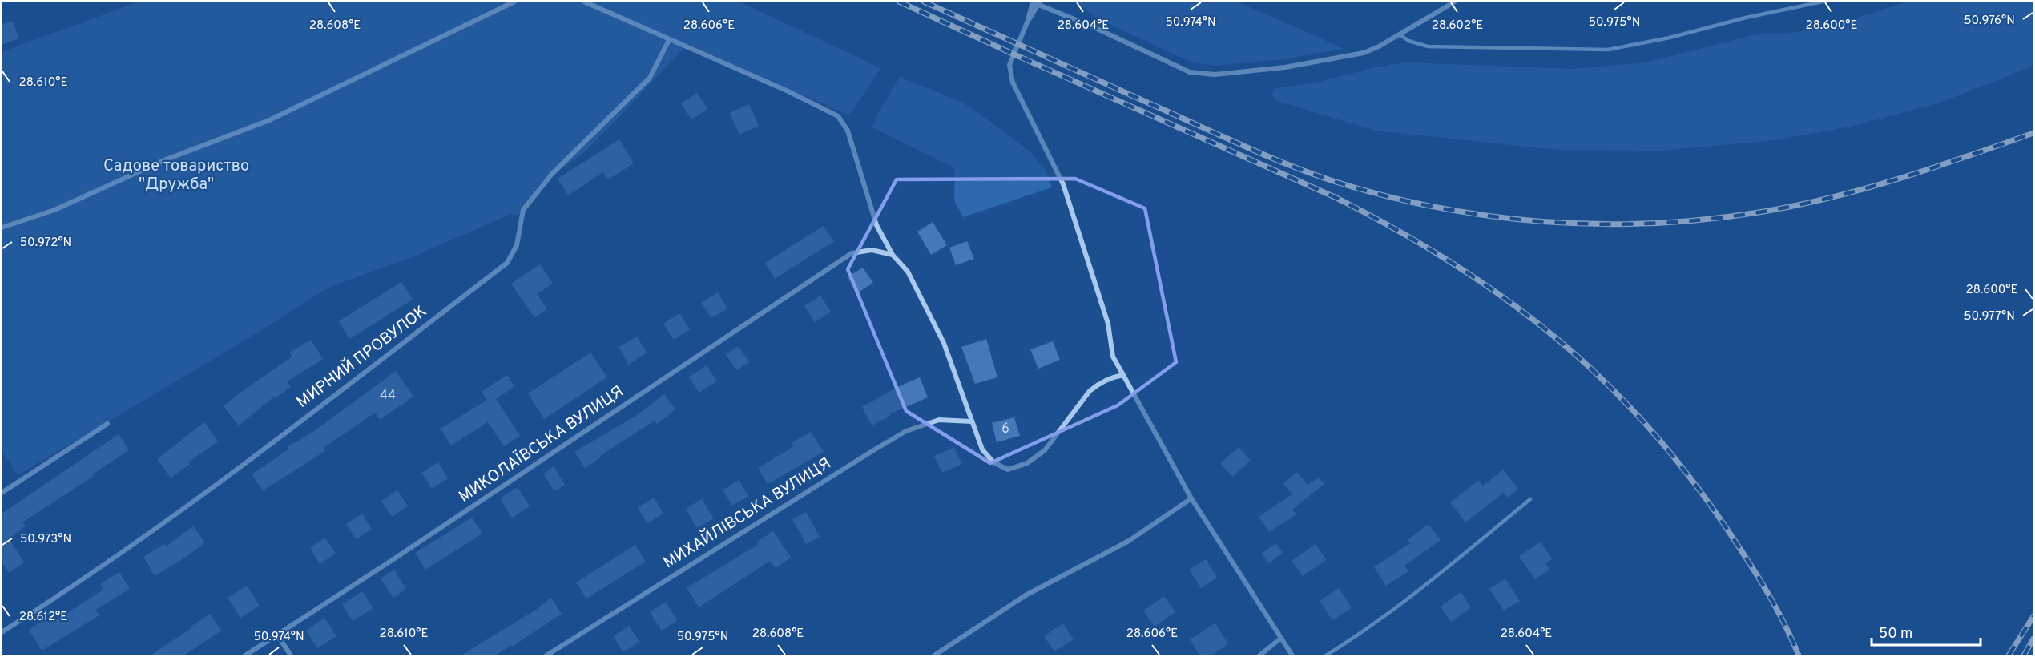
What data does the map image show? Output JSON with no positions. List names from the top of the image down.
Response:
{
  "streets": {
    "street": ["МИРНИЙ ПРОВУЛОК", "МИКОЛАЇВСЬКА ВУЛИЦЯ", "МИХАЙЛІВСЬКА ВУЛИЦЯ"]
  },
  "parks": ["Садове товариство \"Дружба\""],
  "house_numbers": ["44", "6"],
  "scale_bar": "50 m",
  "coordinates": [
    "50.976°N",
    "50.974°N",
    "50.975°N",
    "28.608°E",
    "28.606°E",
    "28.604°E",
    "28.602°E",
    "28.600°E",
    "28.610°E",
    "50.972°N",
    "50.977°N",
    "50.973°N",
    "28.612°E"
  ]
}
